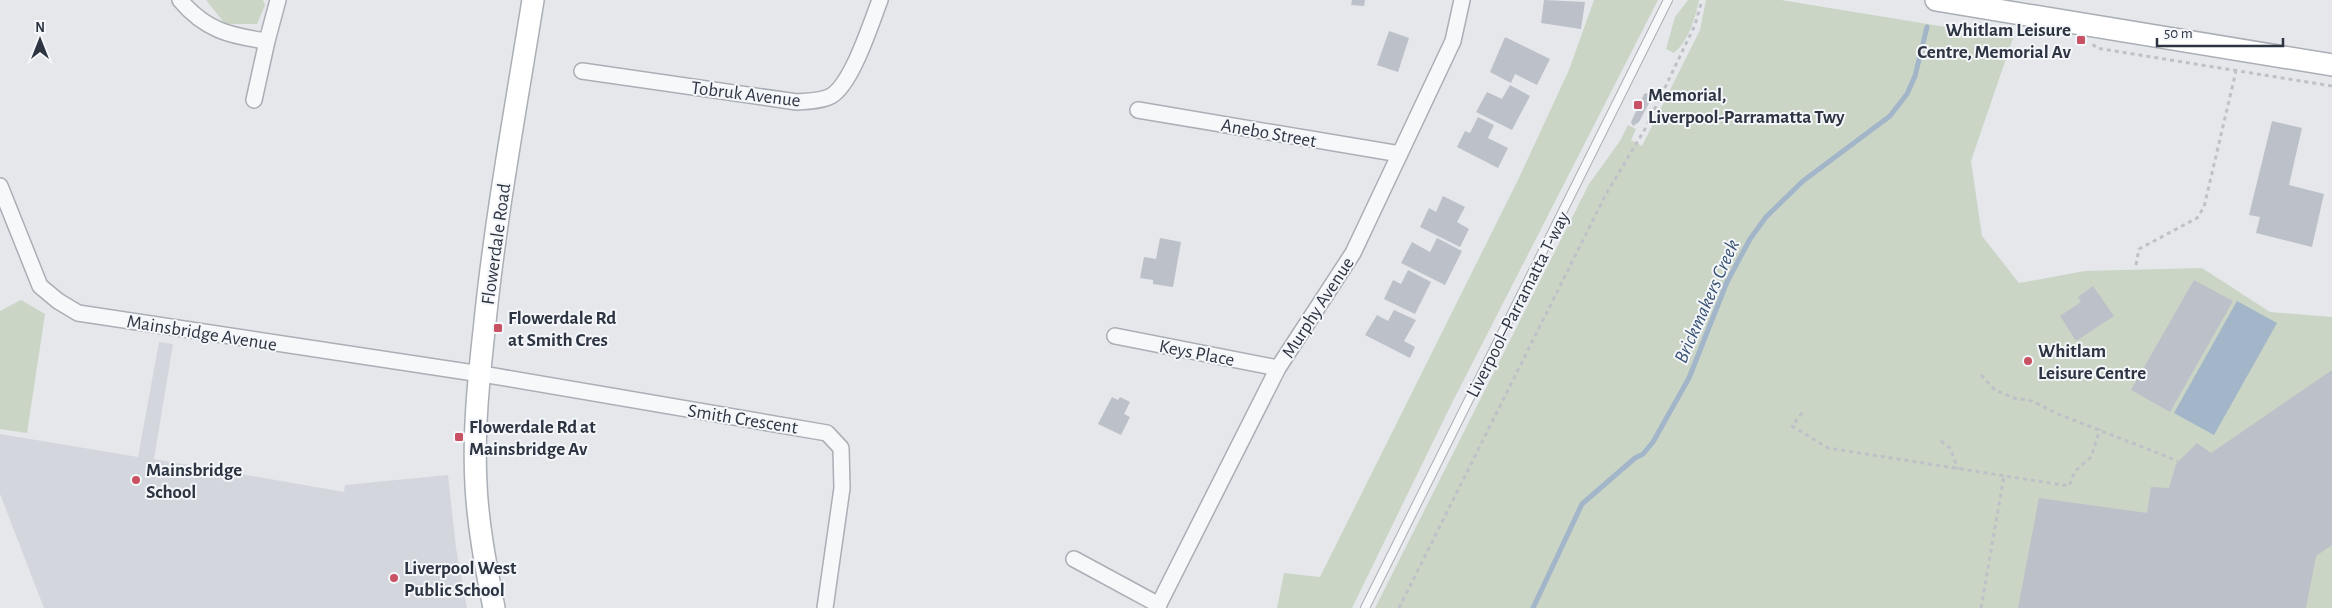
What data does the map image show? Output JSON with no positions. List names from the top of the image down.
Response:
{
  "streets": {
    "main road": ["Flowerdale Road"],
    "street": [
      "Tobruk Avenue",
      "Anebo Street",
      "Murphy Avenue",
      "Mainsbridge Avenue",
      "Keys Place",
      "Smith Crescent"
    ],
    "lane": ["Liverpool–Parramatta T-way"]
  },
  "crossings": [
    ["Anebo Street", "Murphy Avenue"],
    ["Flowerdale Road", "Mainsbridge Avenue"],
    ["Flowerdale Road", "Smith Crescent"],
    ["Murphy Avenue", "Keys Place"],
    ["Mainsbridge Avenue", "Smith Crescent"]
  ],
  "water": ["Brickmakers Creek"],
  "places": {
    "transit": [
      "Whitlam Leisure Centre, Memorial Av",
      "Memorial, Liverpool-Parramatta Twy",
      "Flowerdale Rd at Smith Cres",
      "Flowerdale Rd at Mainsbridge Av"
    ],
    "other": ["Whitlam Leisure Centre", "Mainsbridge School", "Liverpool West Public School"]
  },
  "scale_bar": "50 m",
  "north": "top"
}
